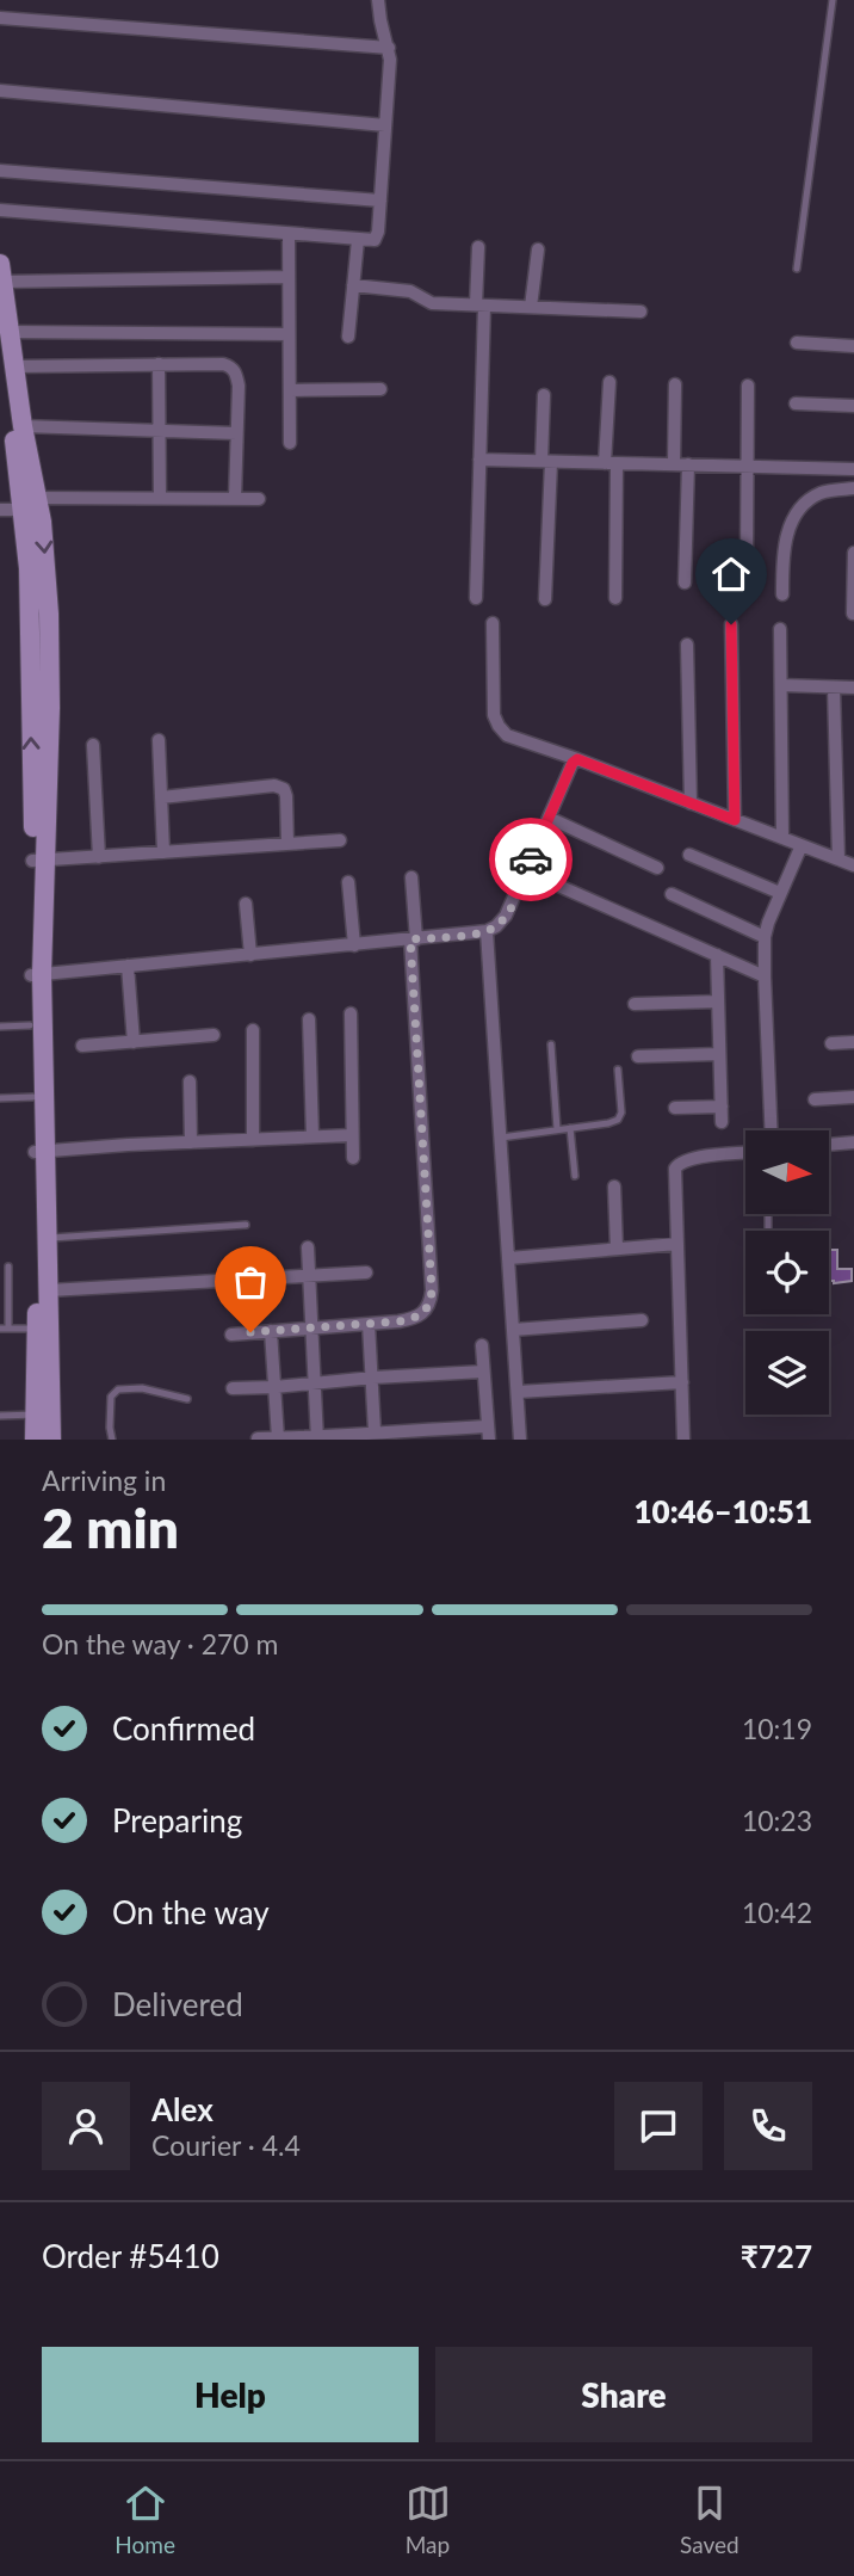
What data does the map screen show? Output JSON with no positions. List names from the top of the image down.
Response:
{
  "north": "right",
  "page": {
    "heading": ["2 min", "Arriving in", "10:46–10:51"],
    "panel": [
      "Alex",
      "Courier · 4.4",
      "Order #5410",
      "₹727"
    ],
    "bar": "On the way · 270 m",
    "list": [
      ["Confirmed", "10:19"],
      ["Preparing", "10:23"],
      ["On the way", "10:42"],
      "Delivered"
    ],
    "buttons": ["Help", "Share"],
    "tabs": ["Home", "Map", "Saved"]
  }
}
